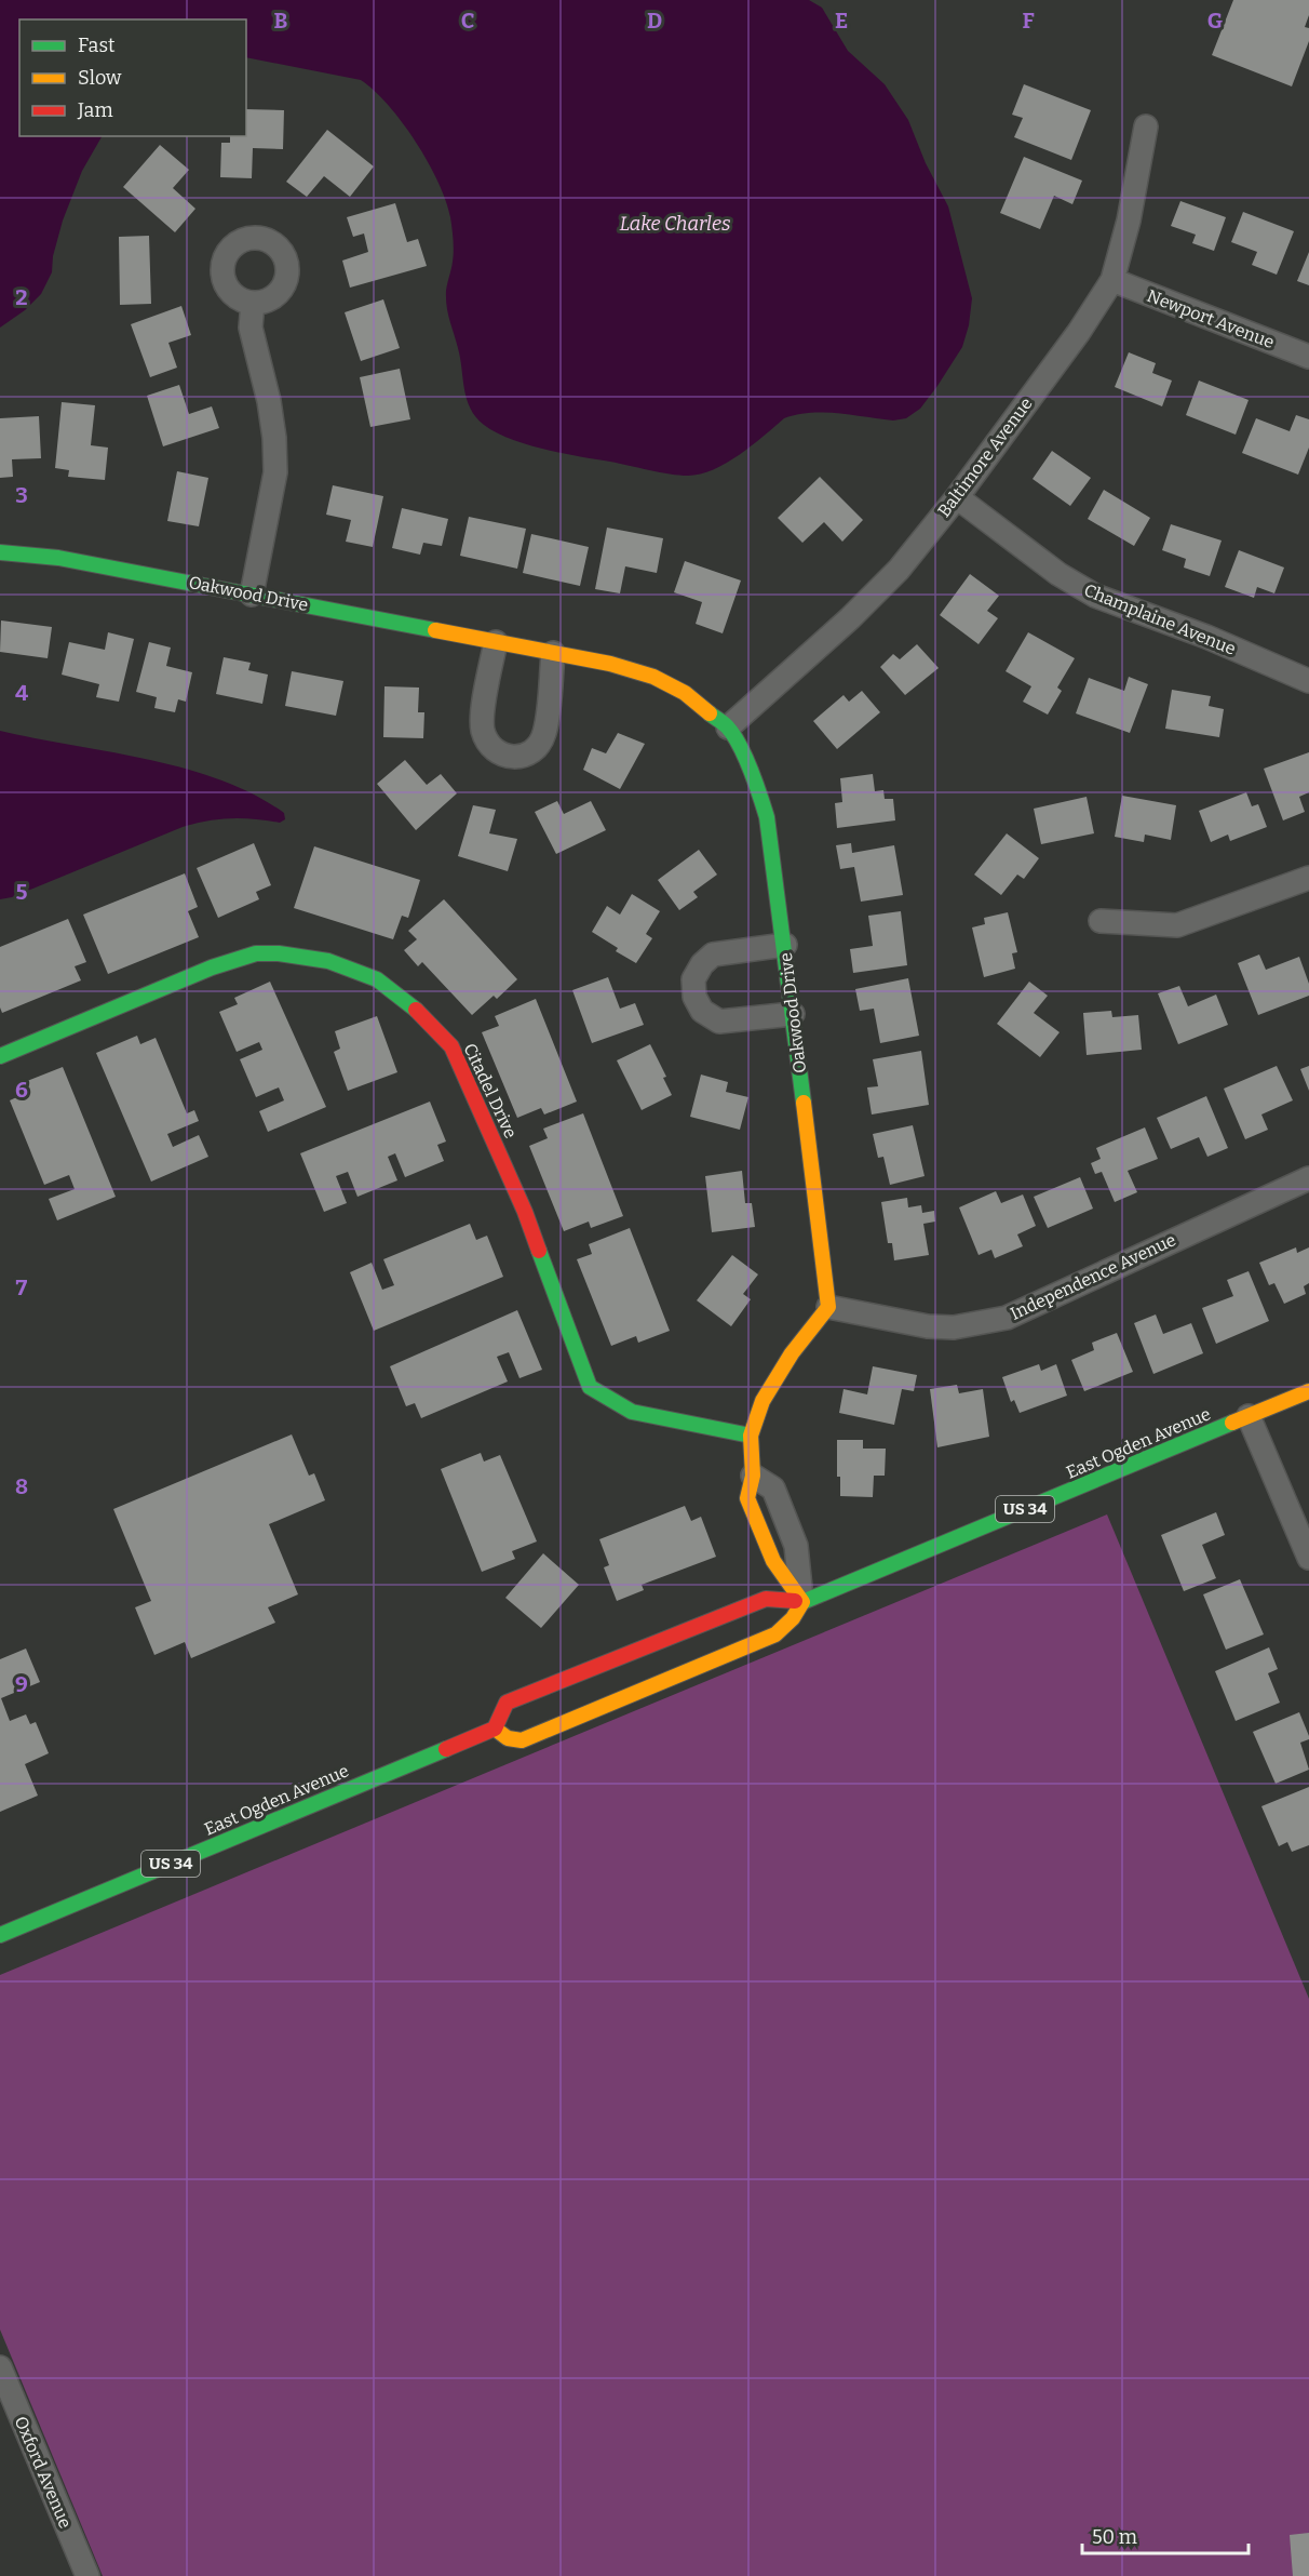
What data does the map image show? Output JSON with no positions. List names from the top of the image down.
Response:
{
  "streets": {
    "street": [
      "Newport Avenue",
      "Baltimore Avenue",
      "Oakwood Drive",
      "Champlaine Avenue",
      "Citadel Drive",
      "Independence Avenue",
      "East Ogden Avenue",
      "US 34",
      "Oxford Avenue"
    ]
  },
  "crossings": [
    ["Newport Avenue", "Baltimore Avenue"],
    ["Baltimore Avenue", "Oakwood Drive"],
    ["Baltimore Avenue", "Champlaine Avenue"],
    ["Oakwood Drive", "Independence Avenue"]
  ],
  "water": ["Lake Charles"],
  "legend": ["Fast", "Slow", "Jam"],
  "scale_bar": "50 m",
  "grid": {
    "columns": [
      "B",
      "C",
      "D",
      "E",
      "F",
      "G"
    ],
    "rows": [
      "2",
      "3",
      "4",
      "5",
      "6",
      "7",
      "8",
      "9"
    ]
  }
}
